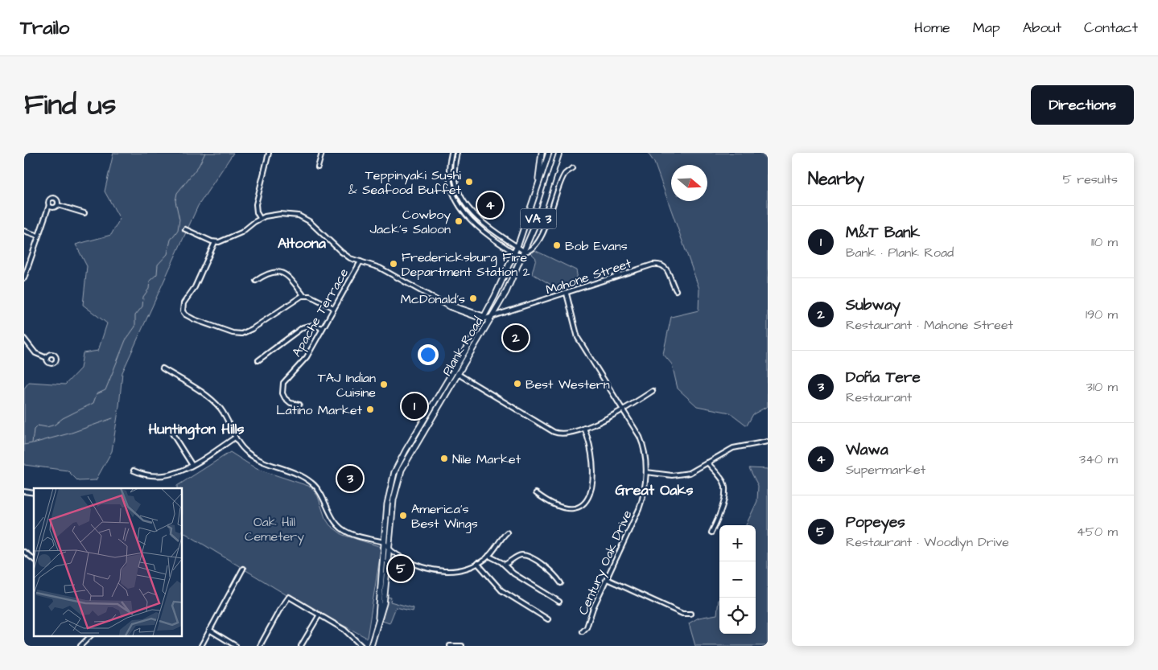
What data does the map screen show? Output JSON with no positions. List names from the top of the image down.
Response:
{
  "streets": {
    "highway": ["VA 3", "Plank Road"],
    "street": ["Mahone Street", "Apache Terrace", "Century Oak Drive"]
  },
  "crossings": [
    ["VA 3", "Plank Road"],
    ["Mahone Street", "Plank Road"],
    ["Mahone Street", "Century Oak Drive"]
  ],
  "districts": ["Altoona", "Huntington Hills", "Great Oaks"],
  "parks": ["Oak Hill Cemetery"],
  "places": [
    "Teppinyaki Sushi & Seafood Buffet",
    "Cowboy Jack's Saloon",
    "Bob Evans",
    "Fredericksburg Fire Department Station 2",
    "McDonald's",
    "Best Western",
    "TAJ Indian Cuisine",
    "Latino Market",
    "Nile Market",
    "America's Best Wings"
  ],
  "north": "right",
  "page": {
    "header": "Trailo",
    "nav": [
      "Home",
      "Map",
      "About",
      "Contact"
    ],
    "title": "Find us",
    "buttons": "Directions",
    "heading": ["Nearby", "5 results"],
    "pins": [
      "4",
      "2",
      "1",
      "3",
      "5"
    ],
    "list": [
      {
        "mark": "1",
        "name": "M&T Bank",
        "note": "Bank · Plank Road",
        "value": "110 m"
      },
      {
        "mark": "2",
        "name": "Subway",
        "note": "Restaurant · Mahone Street",
        "value": "190 m"
      },
      {
        "mark": "3",
        "name": "Doña Tere",
        "note": "Restaurant",
        "value": "310 m"
      },
      {
        "mark": "4",
        "name": "Wawa",
        "note": "Supermarket",
        "value": "340 m"
      },
      {
        "mark": "5",
        "name": "Popeyes",
        "note": "Restaurant · Woodlyn Drive",
        "value": "450 m"
      }
    ],
    "map_buttons": ["+", "−"]
  }
}
